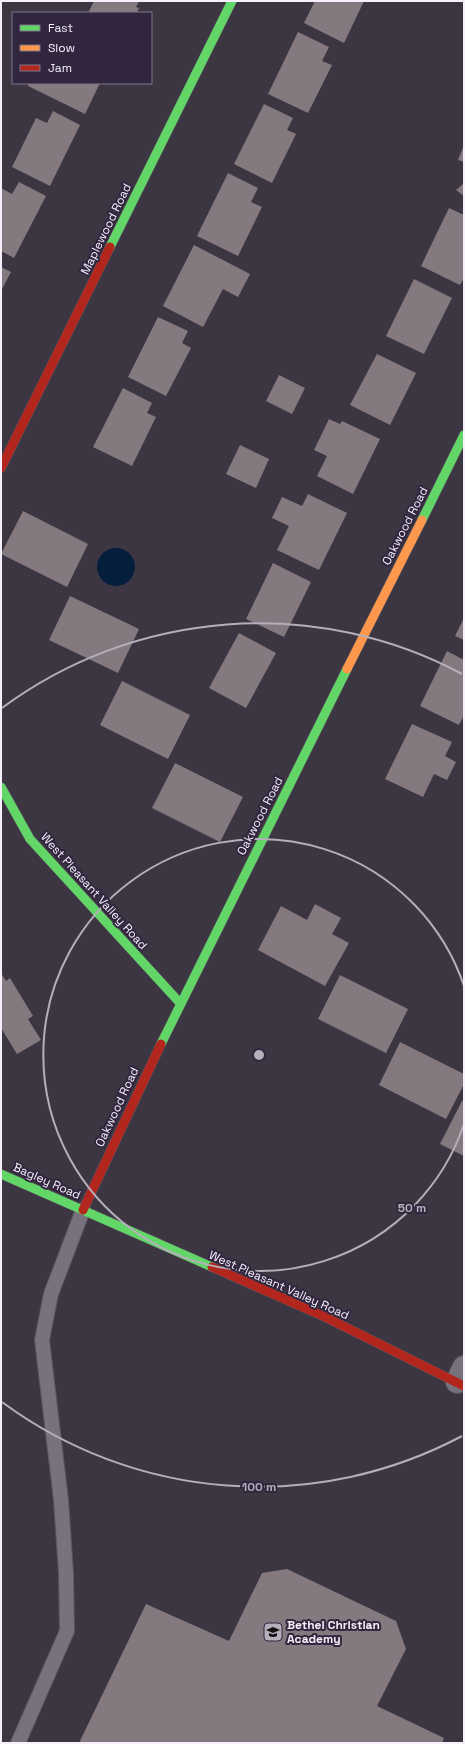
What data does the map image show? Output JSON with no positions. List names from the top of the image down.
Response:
{
  "streets": {
    "street": [
      "Maplewood Road",
      "Oakwood Road",
      "West Pleasant Valley Road",
      "Bagley Road"
    ]
  },
  "crossings": [
    ["Oakwood Road", "West Pleasant Valley Road"],
    ["Oakwood Road", "Bagley Road"],
    ["West Pleasant Valley Road", "Bagley Road"]
  ],
  "places": {
    "school or university": ["Bethel Christian Academy"]
  },
  "legend": ["Fast", "Slow", "Jam"],
  "rings": ["50 m", "100 m"]
}
